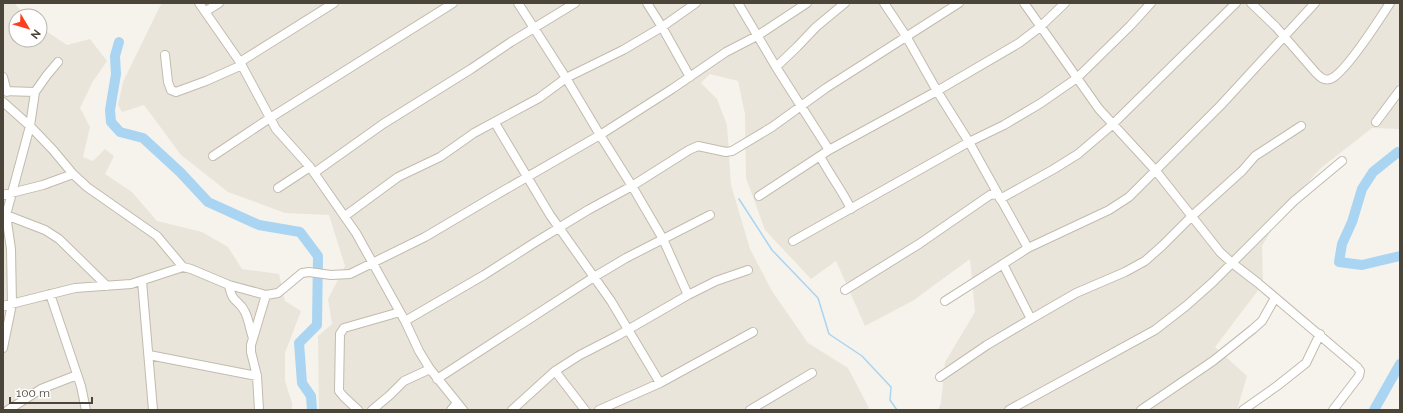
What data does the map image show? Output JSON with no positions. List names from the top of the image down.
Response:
{
  "scale_bar": "100 m",
  "north": "bottom right"
}
